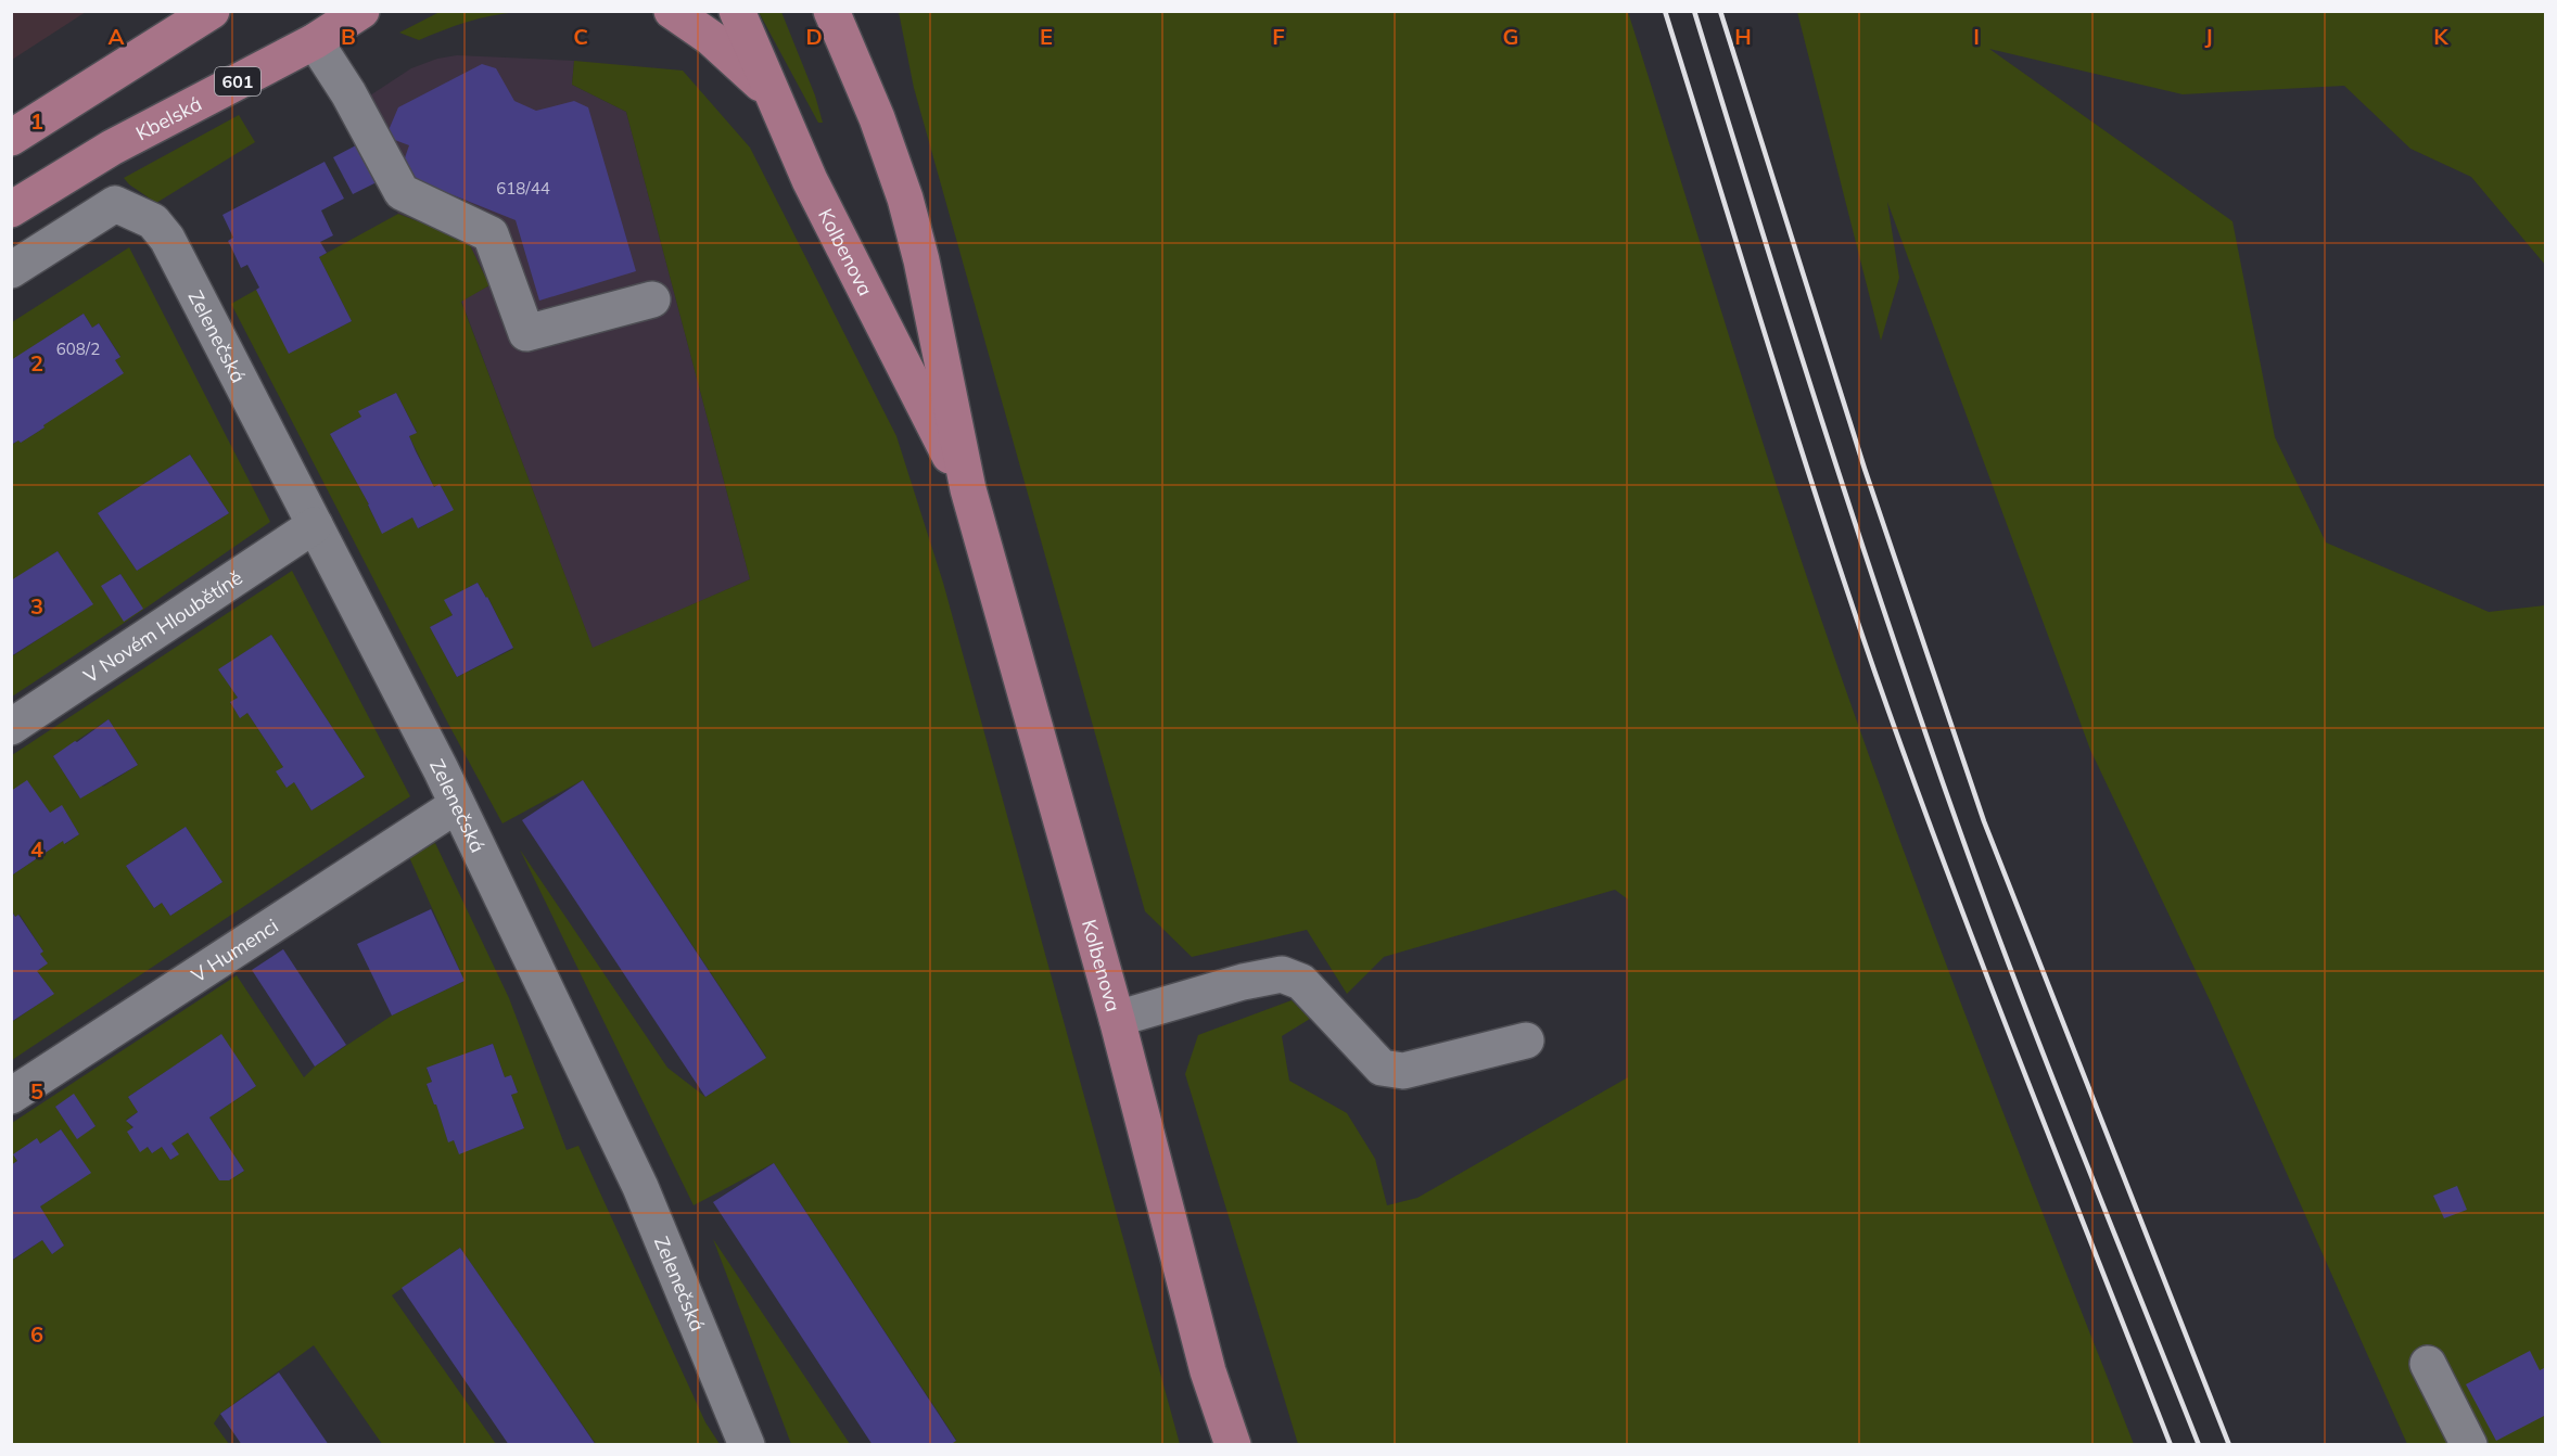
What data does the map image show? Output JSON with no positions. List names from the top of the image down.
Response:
{
  "streets": {
    "main road": ["601", "Kbelská", "Kolbenova"],
    "street": ["Zelenečská", "V Novém Hloubětíně", "V Humenci"]
  },
  "crossings": [
    ["Zelenečská", "V Novém Hloubětíně"],
    ["Zelenečská", "V Humenci"]
  ],
  "house_numbers": ["618/44", "608/2"],
  "grid": {
    "columns": [
      "A",
      "B",
      "C",
      "D",
      "E",
      "F",
      "G",
      "H",
      "I",
      "J",
      "K"
    ],
    "rows": [
      "1",
      "2",
      "3",
      "4",
      "5",
      "6"
    ]
  }
}
